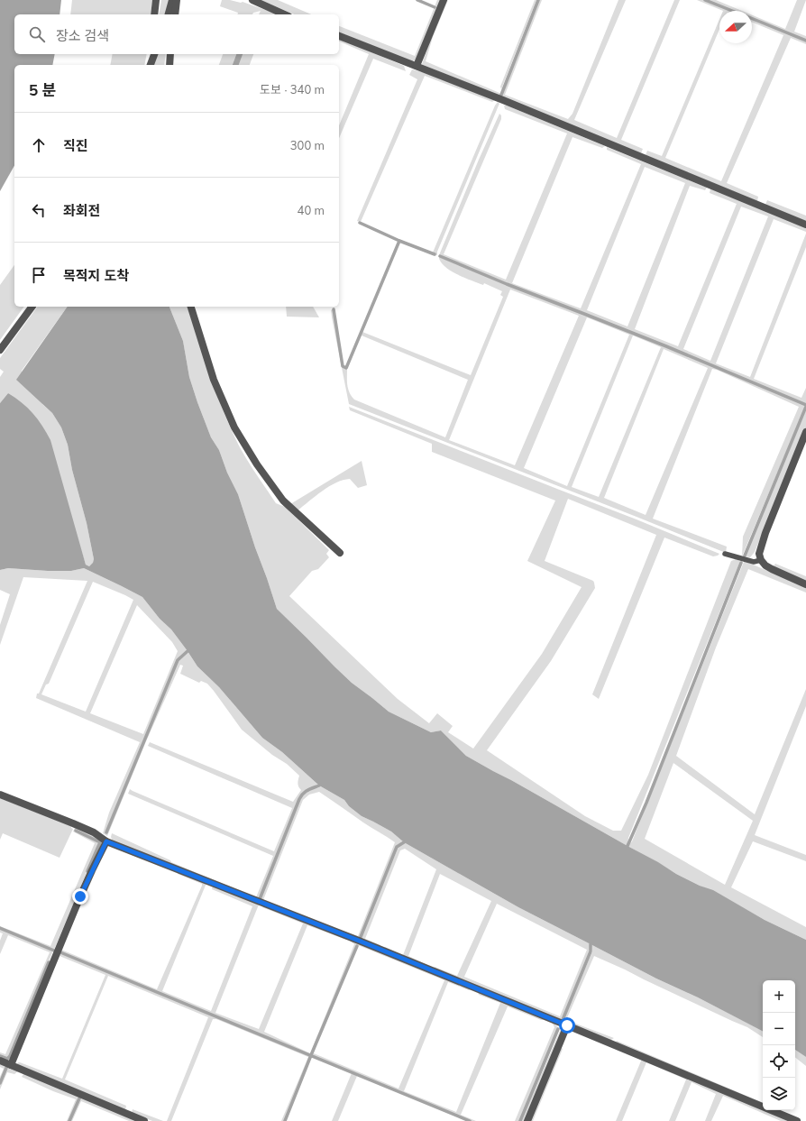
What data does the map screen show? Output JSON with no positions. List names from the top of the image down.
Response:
{
  "north": "left",
  "page": {
    "search": "장소 검색",
    "heading": ["5 분", "도보 · 340 m"],
    "list": [
      ["직진", "300 m"],
      ["좌회전", "40 m"],
      "목적지 도착"
    ],
    "map_buttons": ["+", "−"]
  }
}
